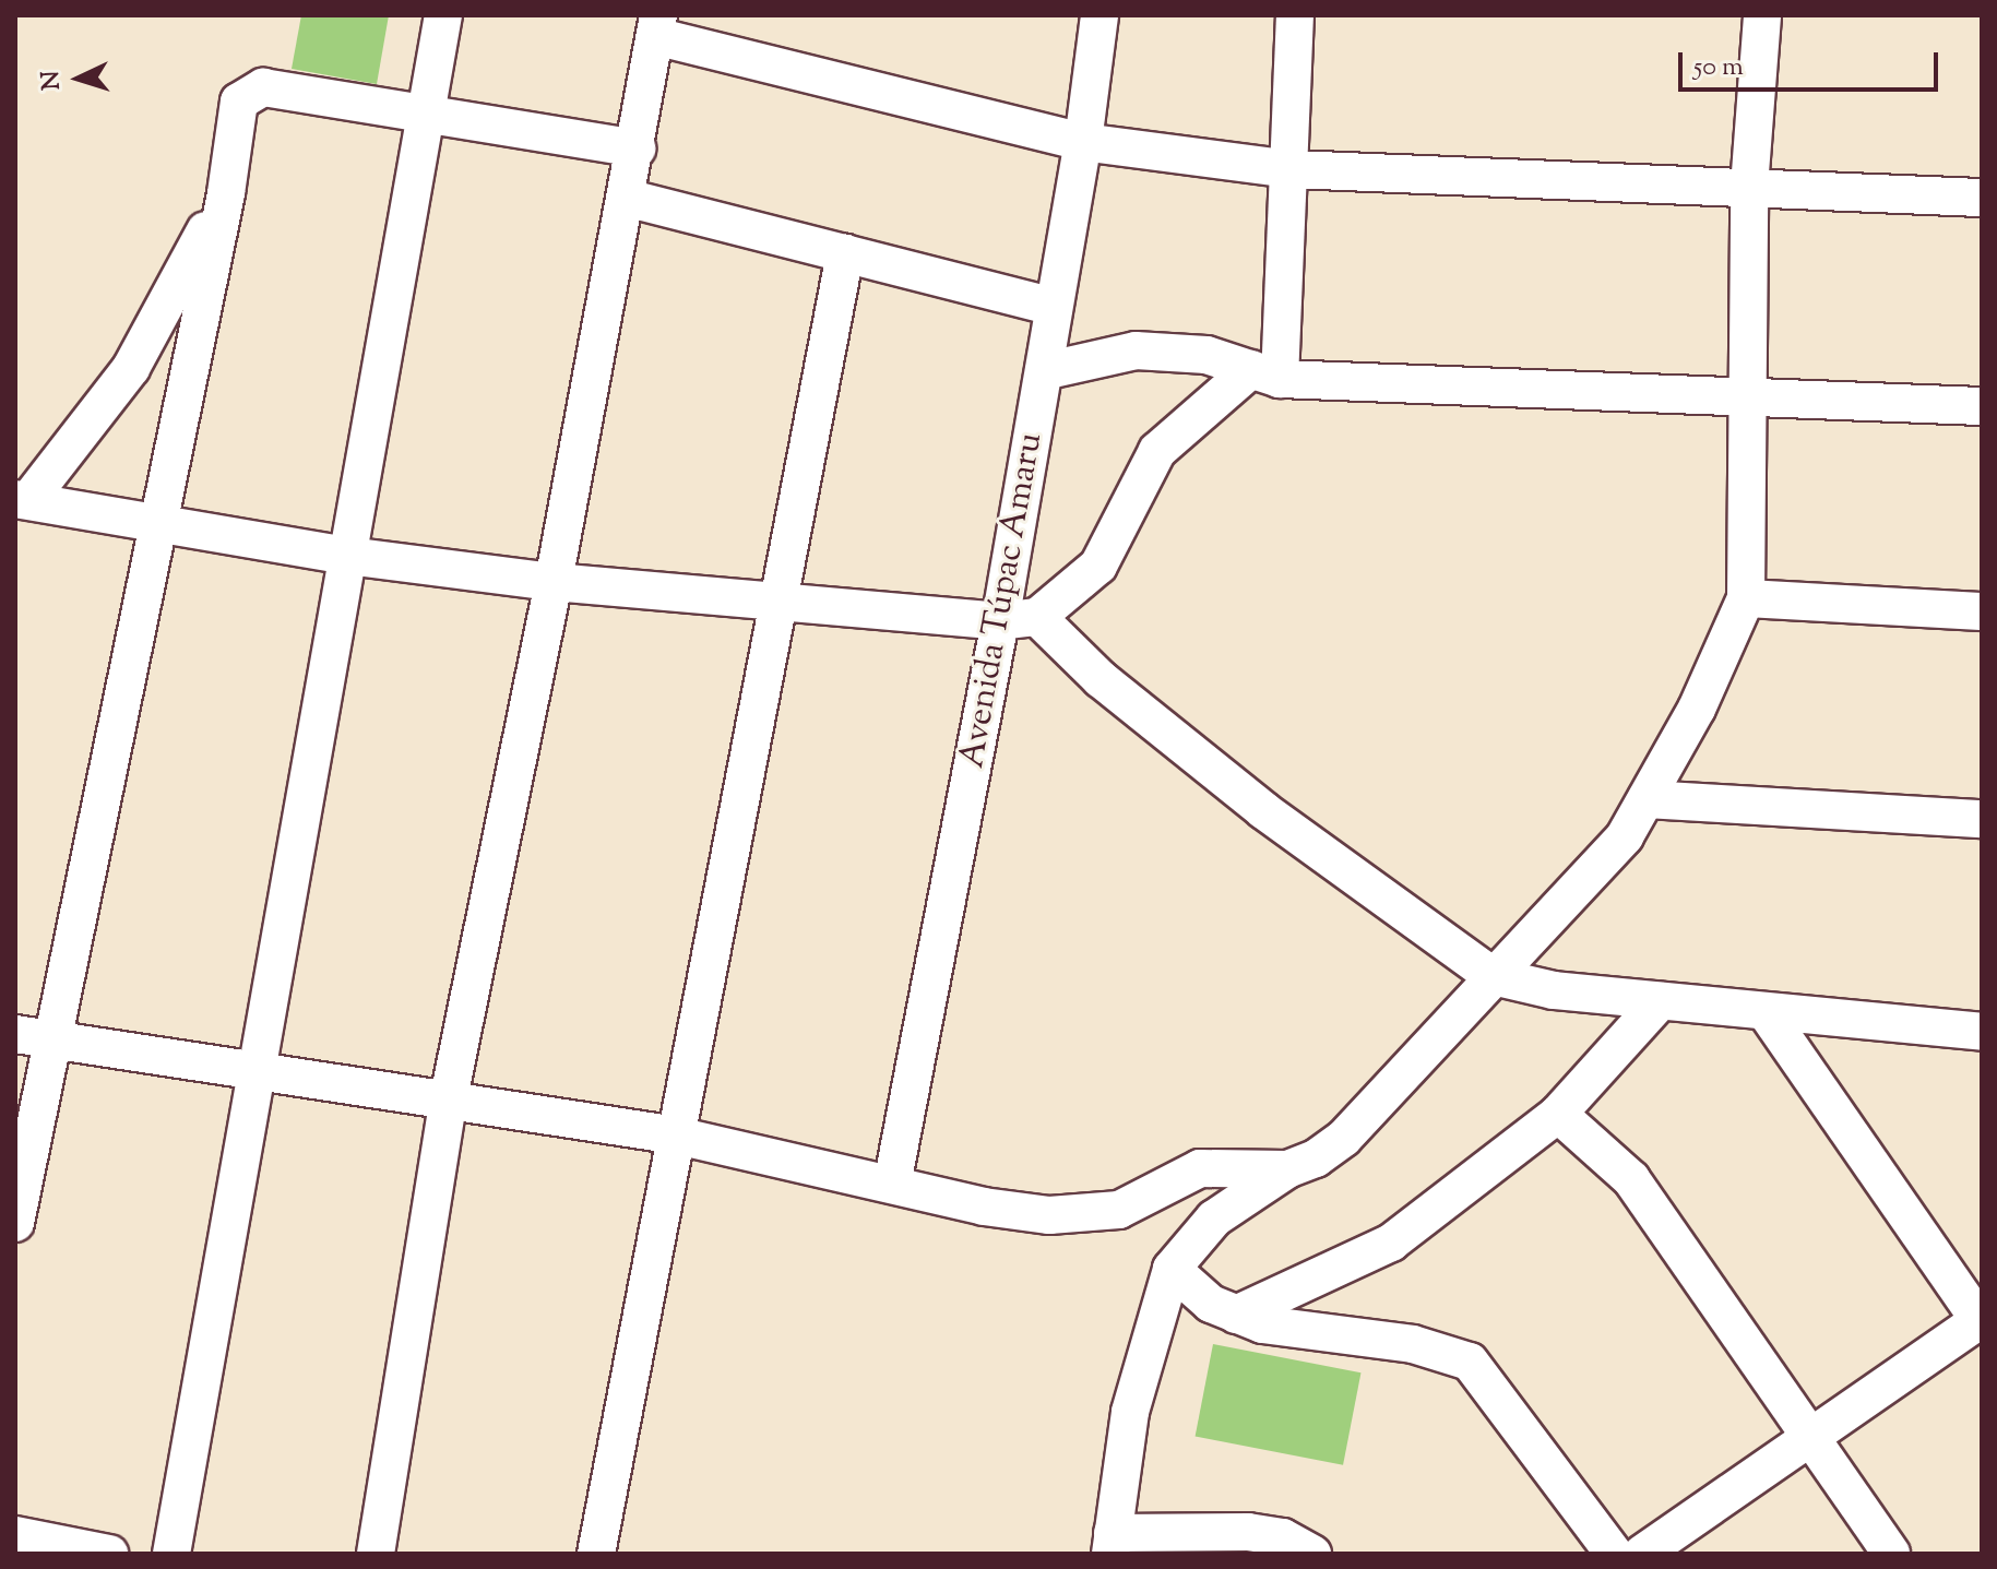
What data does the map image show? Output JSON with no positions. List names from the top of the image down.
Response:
{
  "streets": {
    "street": ["Avenida Túpac Amaru"]
  },
  "scale_bar": "50 m",
  "north": "left"
}
